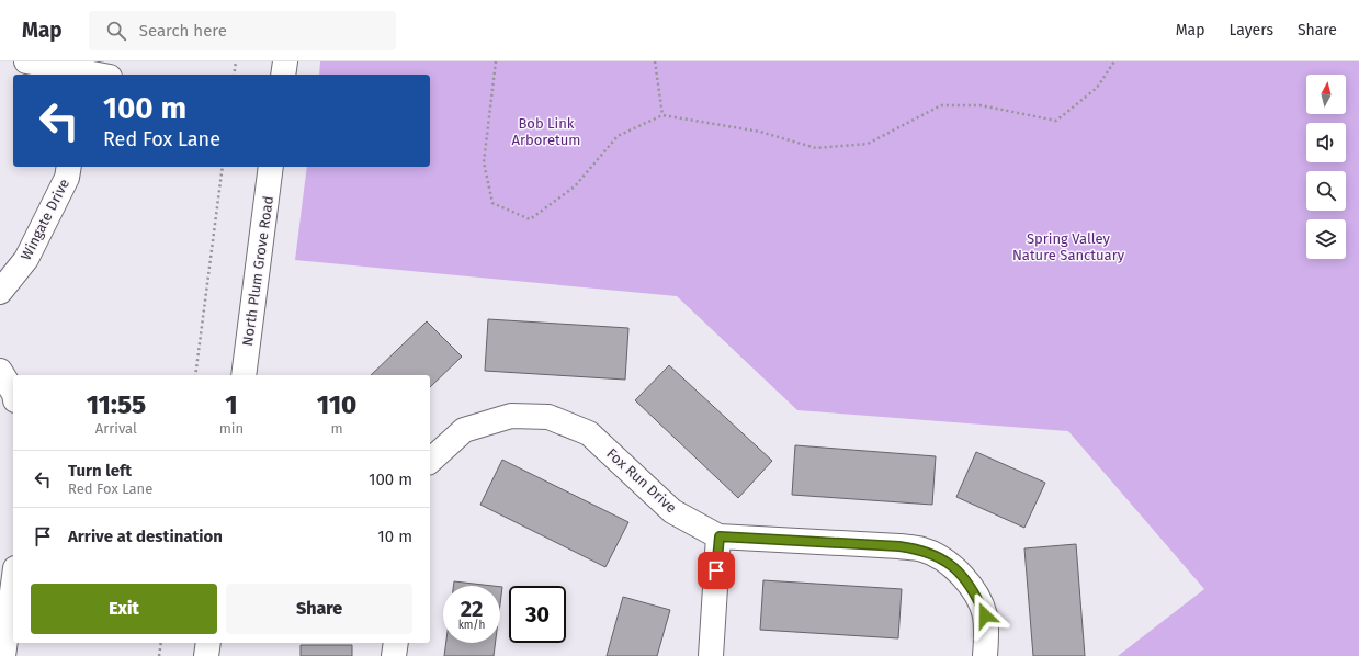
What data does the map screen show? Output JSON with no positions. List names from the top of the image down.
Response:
{
  "streets": {
    "street": ["Wingate Drive", "North Plum Grove Road", "Fox Run Drive"]
  },
  "parks": ["Bob Link Arboretum", "Spring Valley Nature Sanctuary"],
  "north": "top",
  "page": {
    "header": "Map",
    "search": "Search here",
    "nav": ["Map", "Layers", "Share"],
    "turn": ["100 m", "Red Fox Lane"],
    "eta": [
      "11:55",
      "Arrival",
      "1",
      "min",
      "110",
      "m"
    ],
    "list": [
      {
        "name": "Turn left",
        "note": "Red Fox Lane",
        "value": "100 m"
      },
      {
        "name": "Arrive at destination",
        "value": "10 m"
      }
    ],
    "buttons": ["Exit", "Share"],
    "speed": "22 km/h",
    "limit": "30"
  }
}
